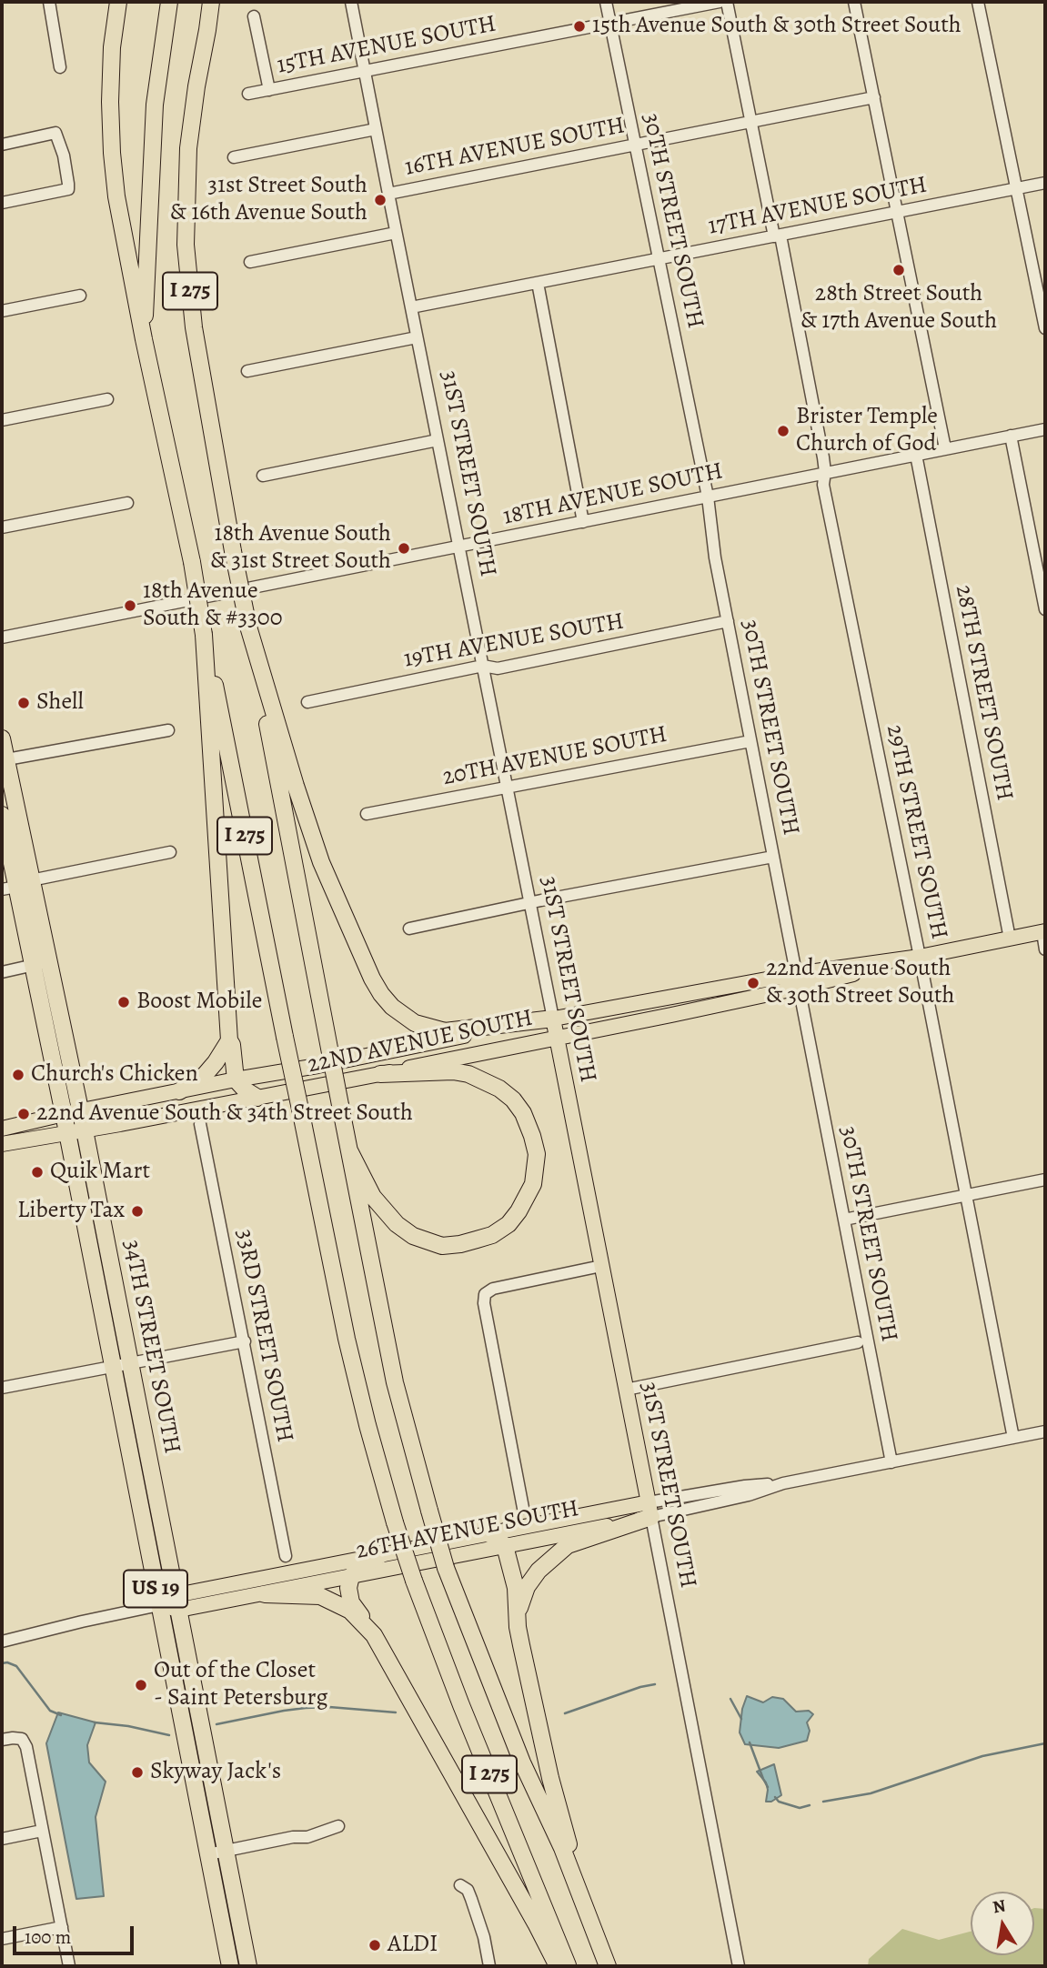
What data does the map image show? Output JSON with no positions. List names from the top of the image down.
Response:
{
  "streets": {
    "highway": ["I 275", "34TH STREET SOUTH", "US 19"],
    "main road": ["31ST STREET SOUTH", "22ND AVENUE SOUTH", "26TH AVENUE SOUTH"],
    "street": [
      "15TH AVENUE SOUTH",
      "16TH AVENUE SOUTH",
      "17TH AVENUE SOUTH",
      "30TH STREET SOUTH",
      "18TH AVENUE SOUTH",
      "19TH AVENUE SOUTH",
      "28TH STREET SOUTH",
      "20TH AVENUE SOUTH",
      "29TH STREET SOUTH",
      "33RD STREET SOUTH"
    ]
  },
  "crossings": [
    ["15TH AVENUE SOUTH", "30TH STREET SOUTH"],
    ["15TH AVENUE SOUTH", "31ST STREET SOUTH"],
    ["16TH AVENUE SOUTH", "30TH STREET SOUTH"],
    ["16TH AVENUE SOUTH", "31ST STREET SOUTH"],
    ["16TH AVENUE SOUTH", "29TH STREET SOUTH"],
    ["17TH AVENUE SOUTH", "30TH STREET SOUTH"],
    ["17TH AVENUE SOUTH", "31ST STREET SOUTH"],
    ["17TH AVENUE SOUTH", "29TH STREET SOUTH"],
    ["30TH STREET SOUTH", "18TH AVENUE SOUTH"],
    ["30TH STREET SOUTH", "19TH AVENUE SOUTH"],
    ["30TH STREET SOUTH", "20TH AVENUE SOUTH"],
    ["30TH STREET SOUTH", "22ND AVENUE SOUTH"],
    ["30TH STREET SOUTH", "26TH AVENUE SOUTH"],
    ["31ST STREET SOUTH", "18TH AVENUE SOUTH"],
    ["31ST STREET SOUTH", "19TH AVENUE SOUTH"],
    ["31ST STREET SOUTH", "20TH AVENUE SOUTH"],
    ["31ST STREET SOUTH", "22ND AVENUE SOUTH"],
    ["31ST STREET SOUTH", "26TH AVENUE SOUTH"],
    ["18TH AVENUE SOUTH", "28TH STREET SOUTH"],
    ["18TH AVENUE SOUTH", "29TH STREET SOUTH"],
    ["28TH STREET SOUTH", "22ND AVENUE SOUTH"],
    ["29TH STREET SOUTH", "22ND AVENUE SOUTH"],
    ["29TH STREET SOUTH", "26TH AVENUE SOUTH"],
    ["22ND AVENUE SOUTH", "34TH STREET SOUTH"],
    ["34TH STREET SOUTH", "26TH AVENUE SOUTH"]
  ],
  "places": [
    "15th Avenue South & 30th Street South",
    "31st Street South & 16th Avenue South",
    "28th Street South & 17th Avenue South",
    "Brister Temple Church of God",
    "18th Avenue South & 31st Street South",
    "18th Avenue South & #3300",
    "Shell",
    "22nd Avenue South & 30th Street South",
    "Boost Mobile",
    "Church's Chicken",
    "22nd Avenue South & 34th Street South",
    "Quik Mart",
    "Liberty Tax",
    "Out of the Closet - Saint Petersburg",
    "Skyway Jack's",
    "ALDI"
  ],
  "scale_bar": "100 m",
  "north": "top"
}
